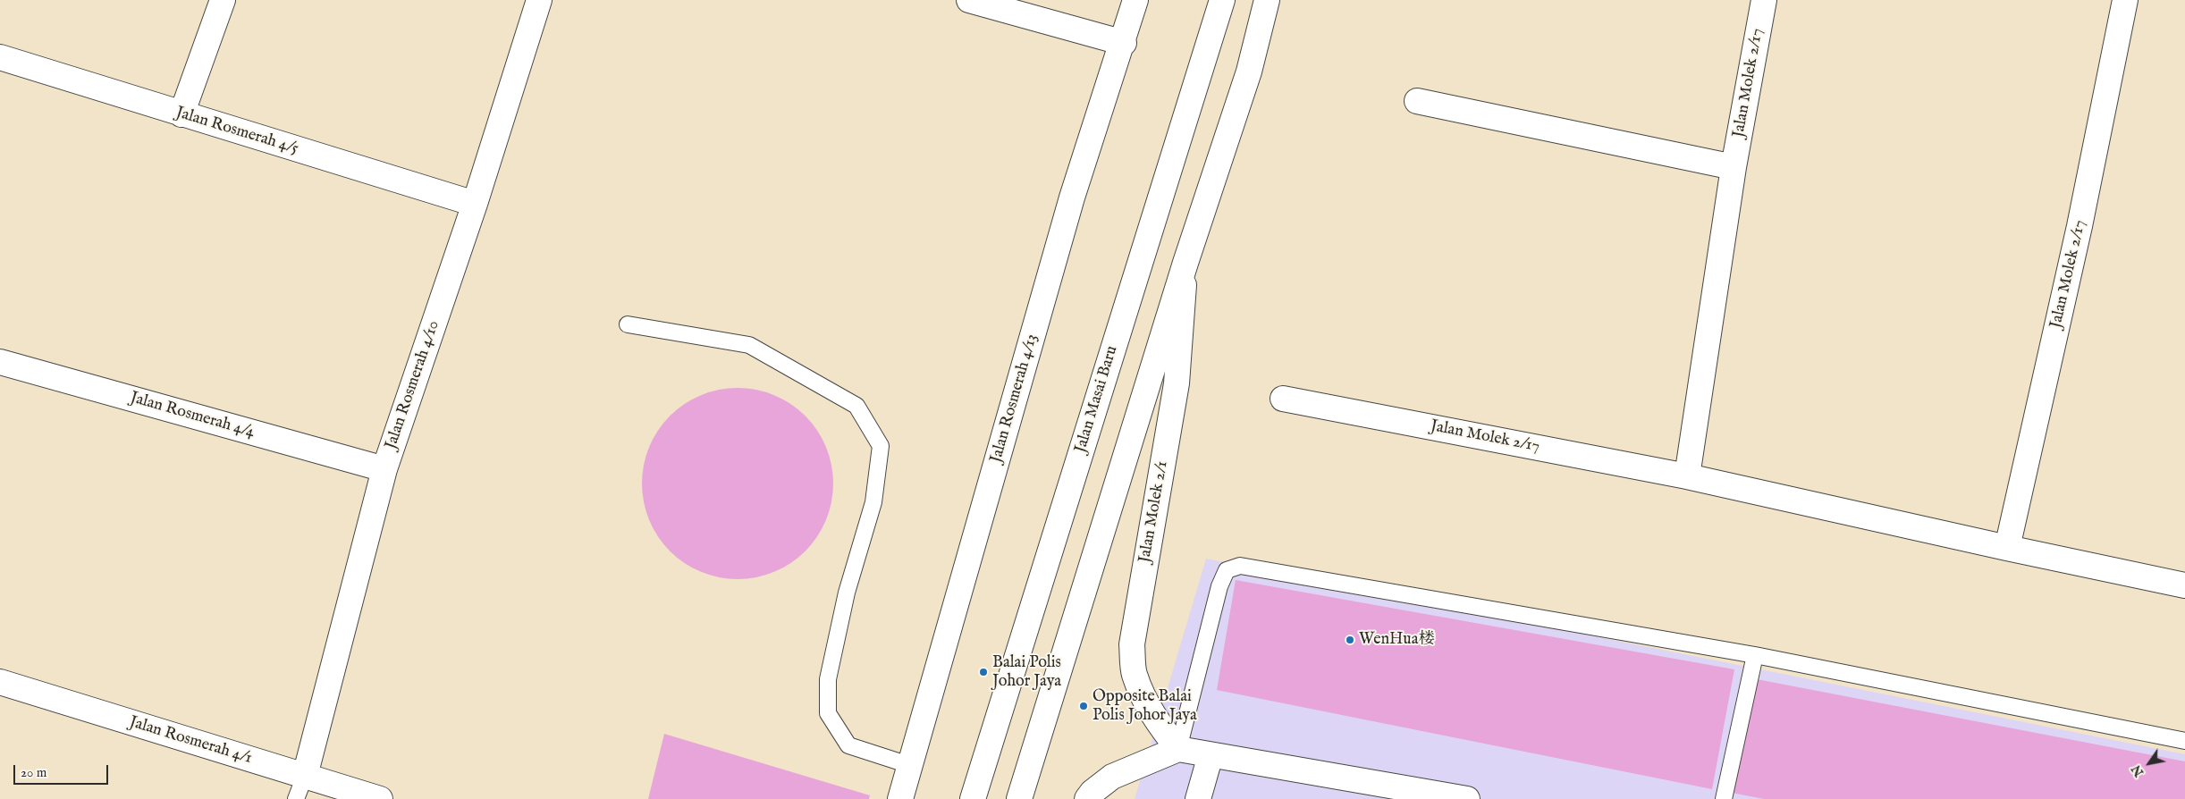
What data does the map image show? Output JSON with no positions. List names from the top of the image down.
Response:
{
  "streets": {
    "street": [
      "Jalan Molek 2/17",
      "Jalan Rosmerah 4/5",
      "Jalan Rosmerah 4/10",
      "Jalan Rosmerah 4/13",
      "Jalan Masai Baru",
      "Jalan Rosmerah 4/4",
      "Jalan Molek 2/1",
      "Jalan Rosmerah 4/1"
    ]
  },
  "crossings": [
    ["Jalan Rosmerah 4/5", "Jalan Rosmerah 4/10"],
    ["Jalan Rosmerah 4/10", "Jalan Rosmerah 4/4"],
    ["Jalan Rosmerah 4/10", "Jalan Rosmerah 4/1"]
  ],
  "places": ["WenHua楼", "Balai Polis Johor Jaya", "Opposite Balai Polis Johor Jaya"],
  "scale_bar": "20 m",
  "north": "bottom left"
}
